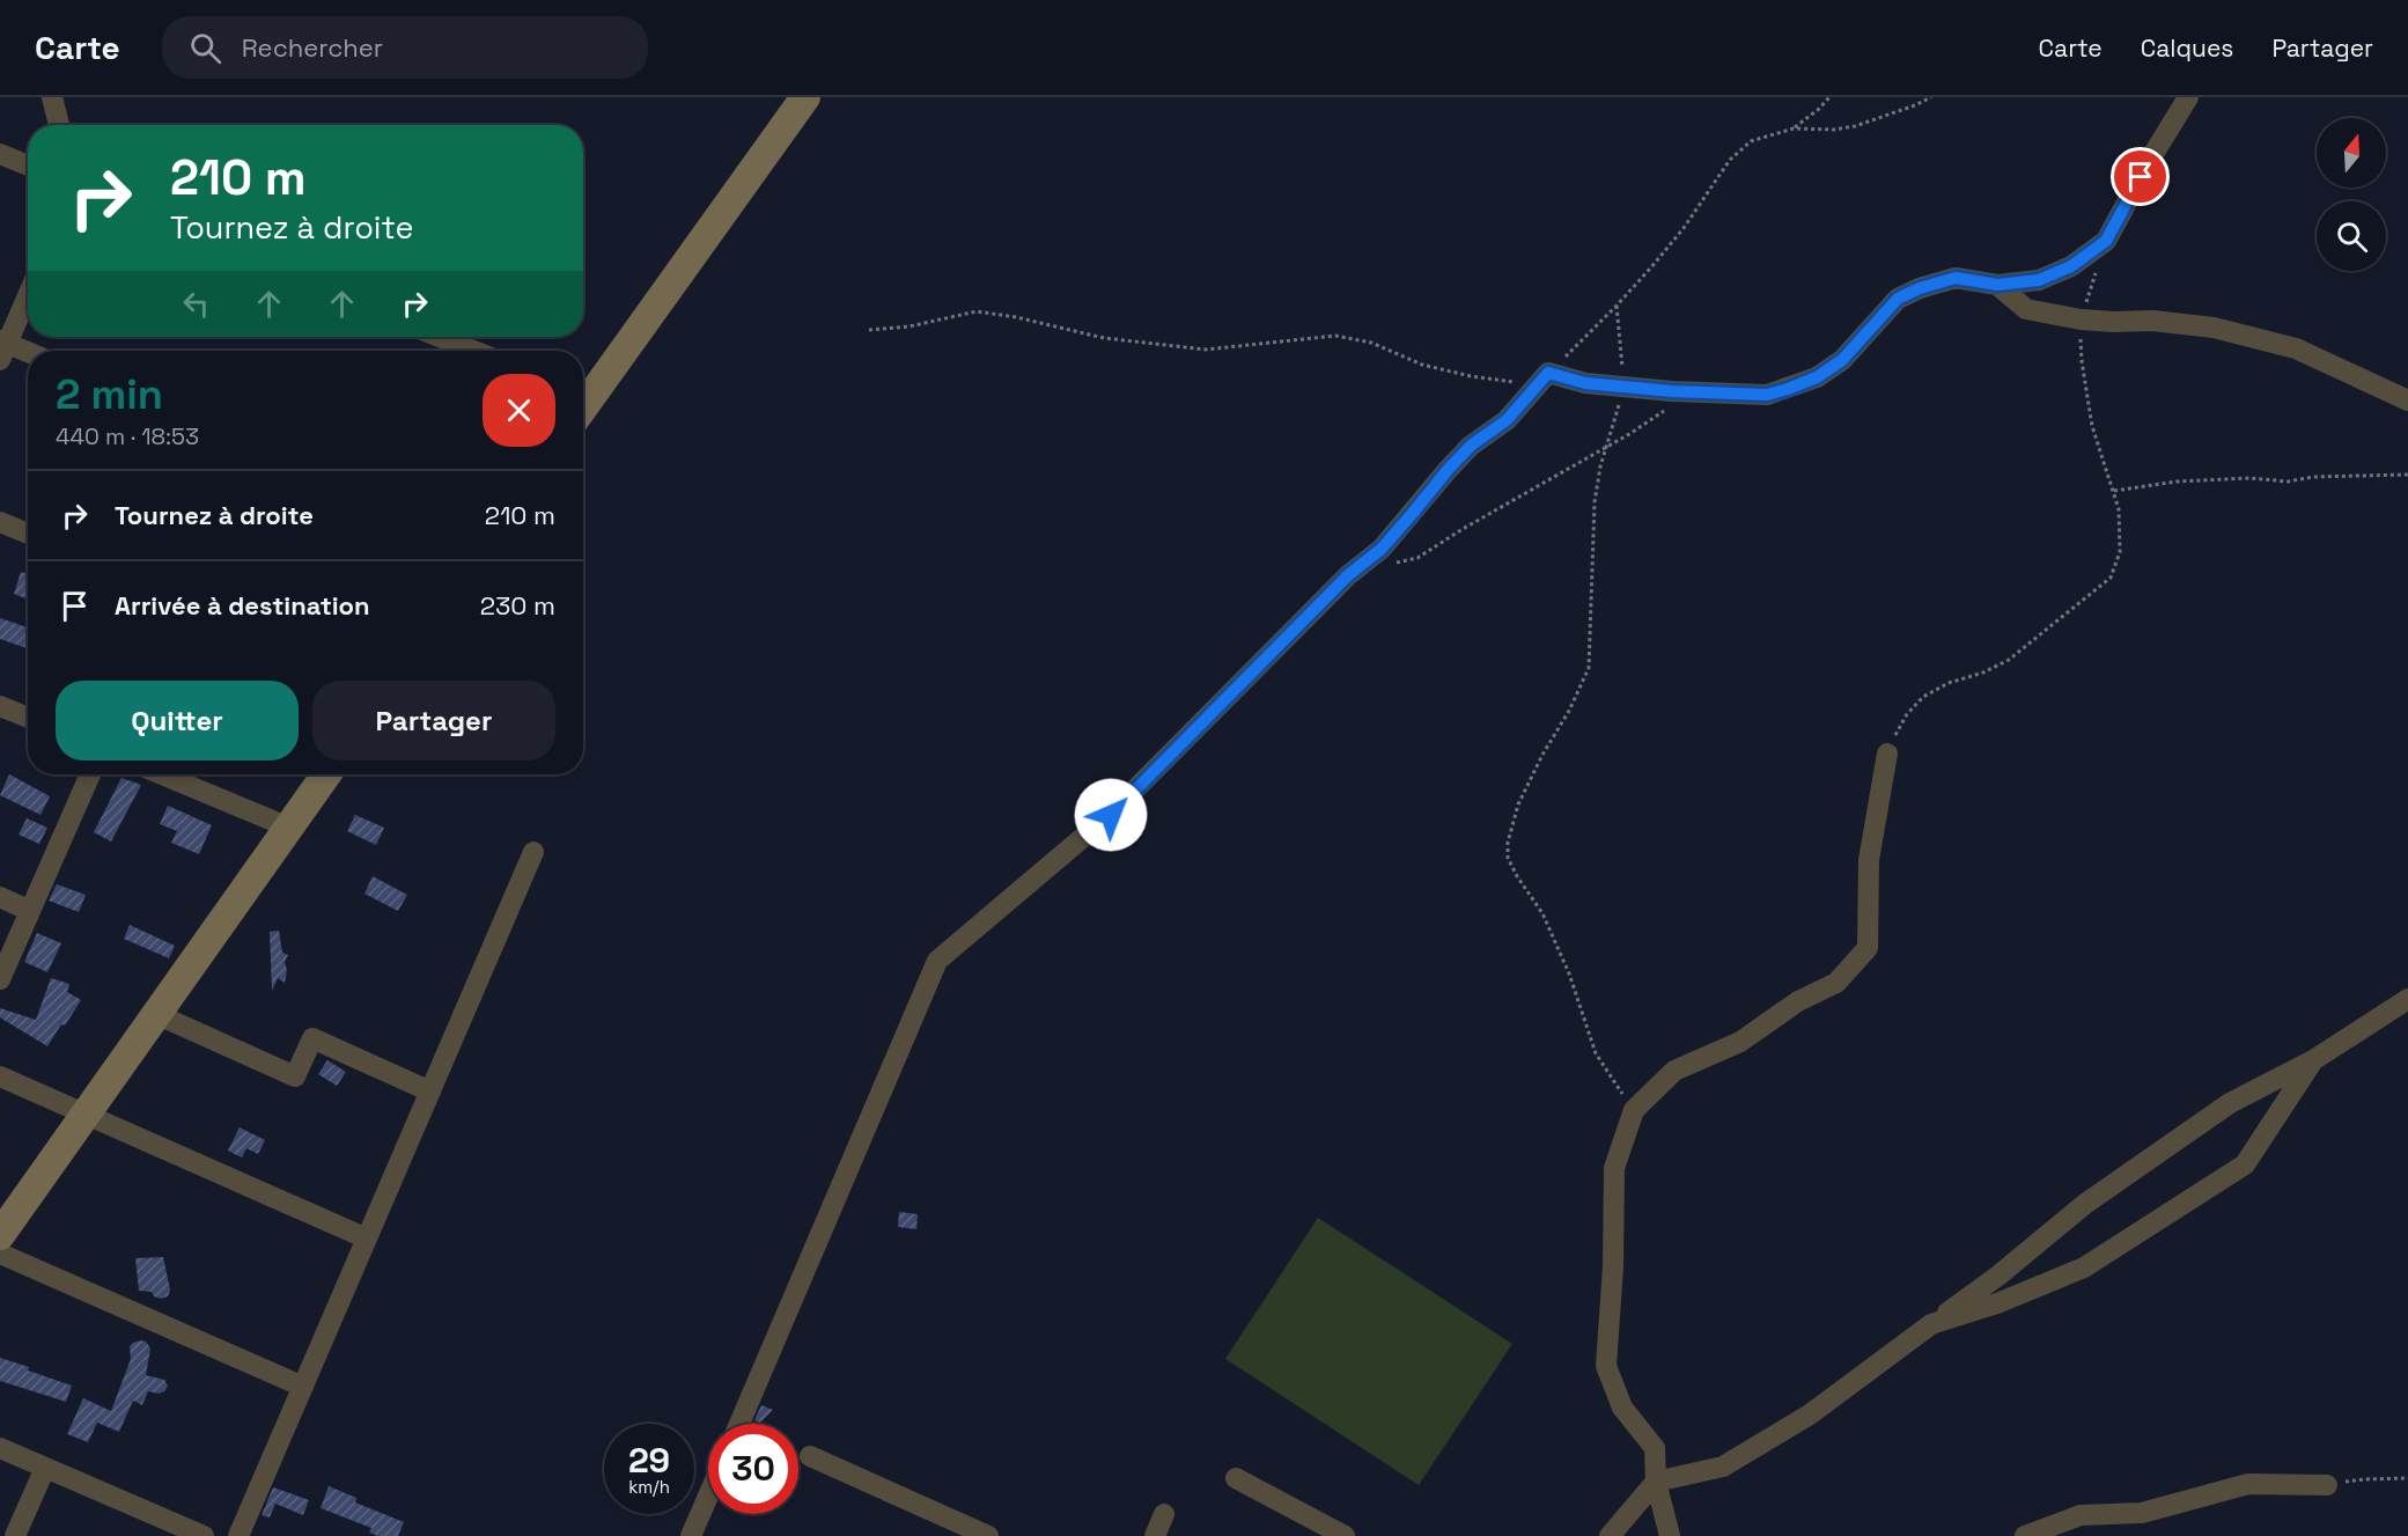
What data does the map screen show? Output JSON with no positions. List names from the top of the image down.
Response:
{
  "north": "top",
  "page": {
    "header": "Carte",
    "search": "Rechercher",
    "nav": ["Carte", "Calques", "Partager"],
    "turn": ["210 m", "Tournez à droite"],
    "heading": ["2 min", "440 m · 18:53"],
    "list": [
      {
        "name": "Tournez à droite",
        "value": "210 m"
      },
      {
        "name": "Arrivée à destination",
        "value": "230 m"
      }
    ],
    "buttons": ["Quitter", "Partager"],
    "speed": "29 km/h",
    "limit": "30"
  }
}
